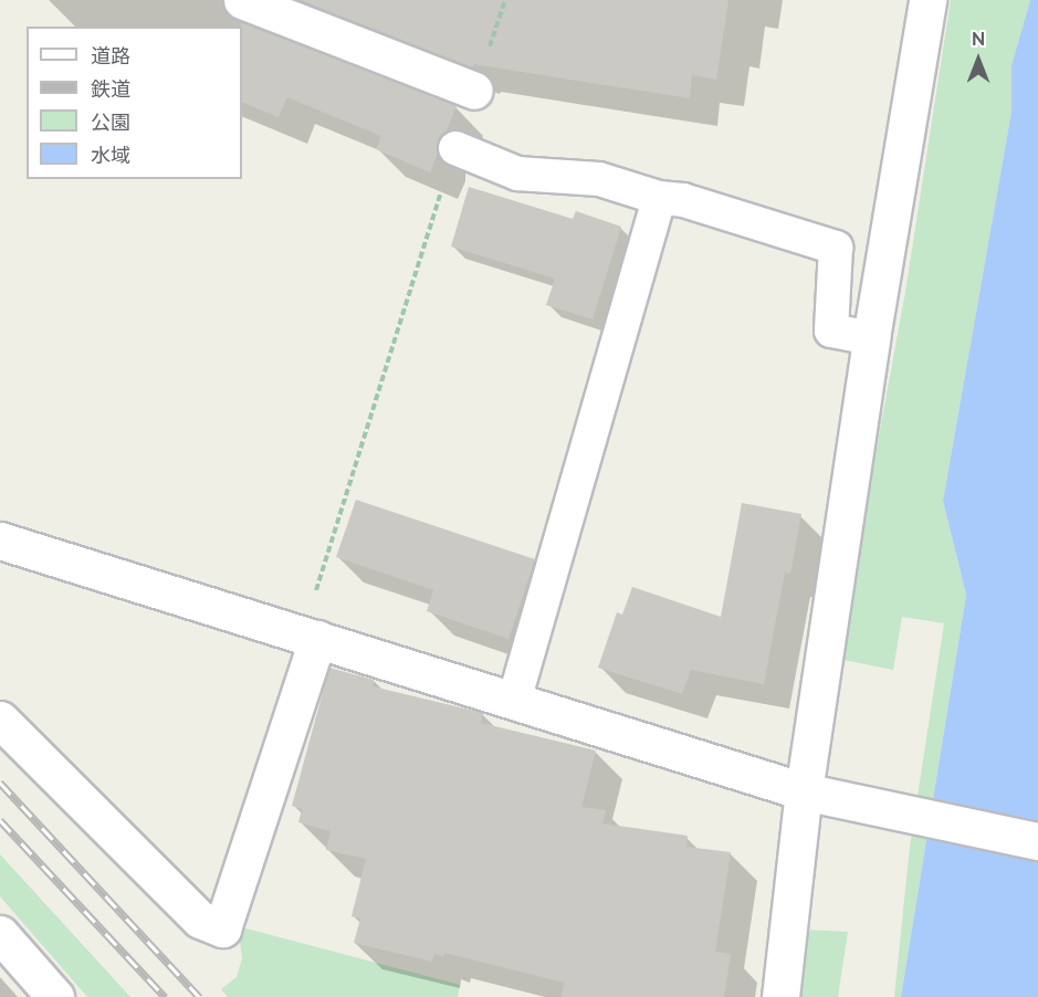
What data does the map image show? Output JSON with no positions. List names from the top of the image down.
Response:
{
  "legend": [
    "道路",
    "鉄道",
    "公園",
    "水域"
  ],
  "north": "top"
}
